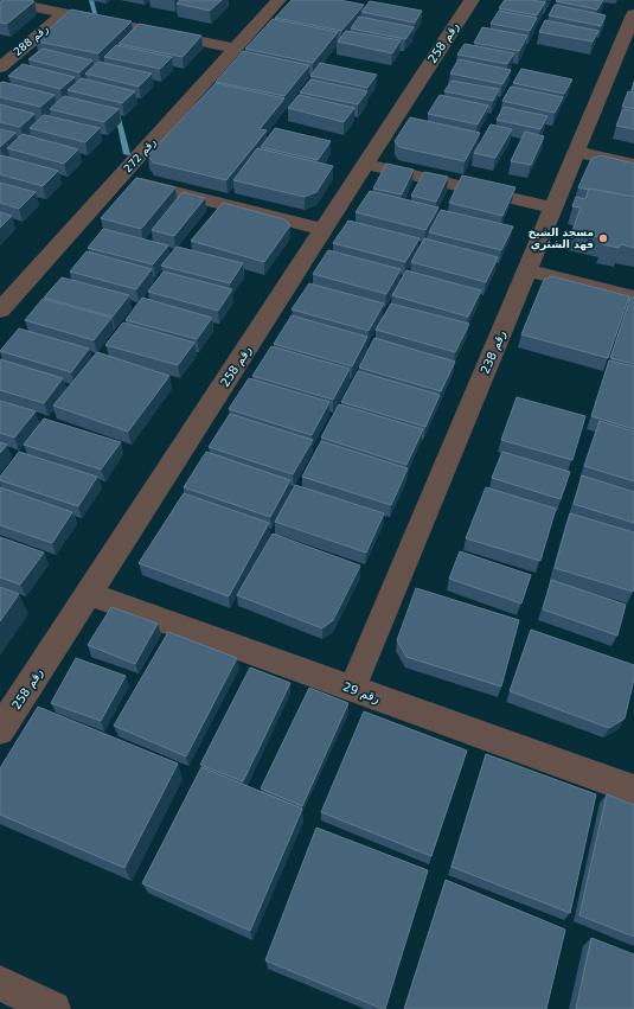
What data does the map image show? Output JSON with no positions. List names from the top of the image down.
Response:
{
  "streets": {
    "street": [
      "رقم 288",
      "رقم 258",
      "رقم 272",
      "رقم 238",
      "رقم 29"
    ]
  },
  "crossings": [
    ["رقم 258", "رقم 29"],
    ["رقم 238", "رقم 29"]
  ],
  "places": ["مسجد الشيخ فهد الشثري"]
}
